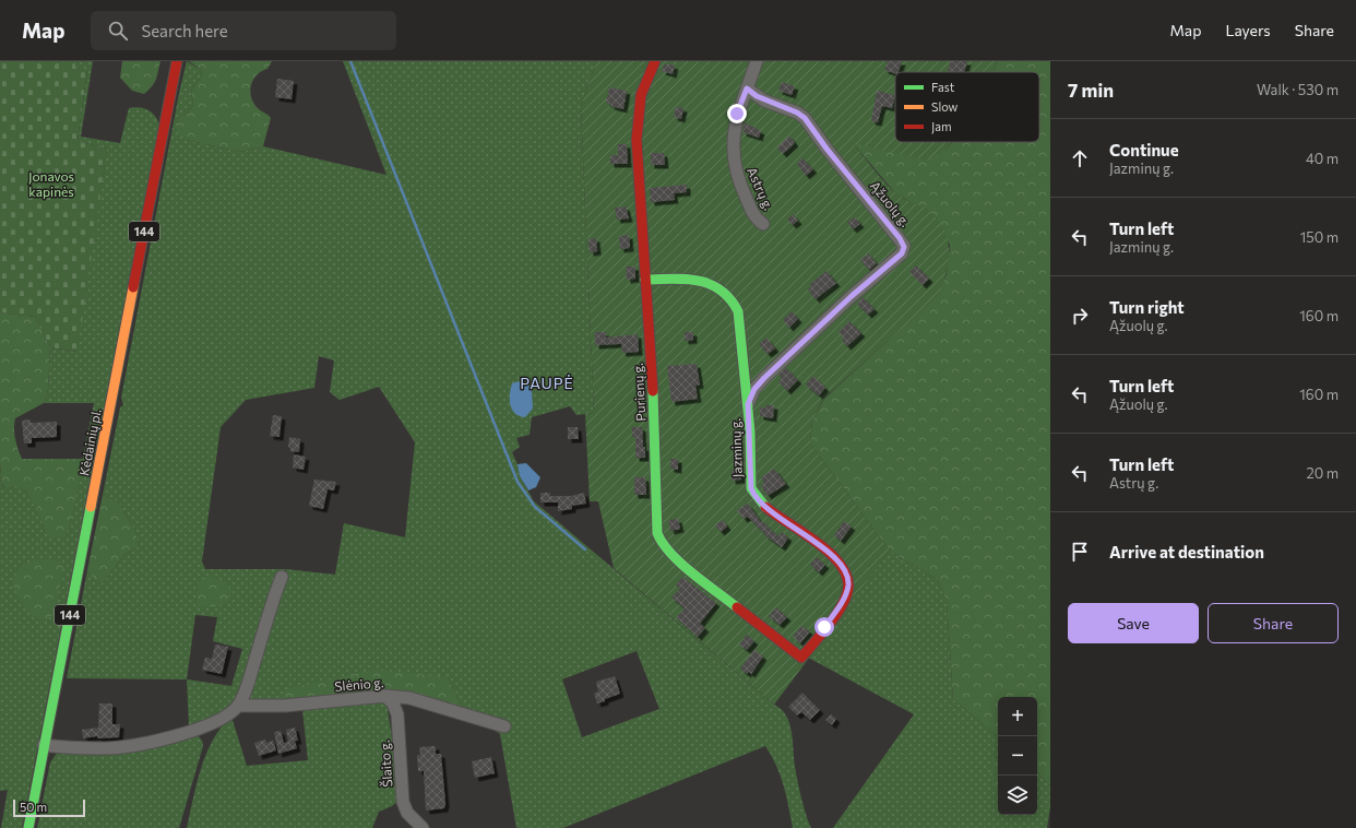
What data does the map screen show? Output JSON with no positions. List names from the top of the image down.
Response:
{
  "streets": {
    "street": [
      "Astrų g.",
      "Ąžuolų g.",
      "144",
      "Purienų g.",
      "Kėdainių pl.",
      "Jazminų g.",
      "Slėnio g.",
      "Šlaito g."
    ]
  },
  "crossings": [
    ["Astrų g.", "Ąžuolų g."],
    ["Ąžuolų g.", "Jazminų g."],
    ["Purienų g.", "Jazminų g."],
    ["Slėnio g.", "Šlaito g."]
  ],
  "districts": ["PAUPĖ"],
  "parks": ["Jonavos kapinės"],
  "legend": ["Fast", "Slow", "Jam"],
  "scale_bar": "50 m",
  "page": {
    "header": "Map",
    "search": "Search here",
    "nav": ["Map", "Layers", "Share"],
    "heading": ["7 min", "Walk · 530 m"],
    "list": [
      ["Continue", "Jazminų g.", "40 m"],
      ["Turn left", "Jazminų g.", "150 m"],
      ["Turn right", "Ąžuolų g.", "160 m"],
      ["Turn left", "Ąžuolų g.", "160 m"],
      ["Turn left", "Astrų g.", "20 m"],
      "Arrive at destination"
    ],
    "buttons": ["Save", "Share"],
    "map_buttons": ["+", "−"],
    "scale": "50 m"
  }
}
